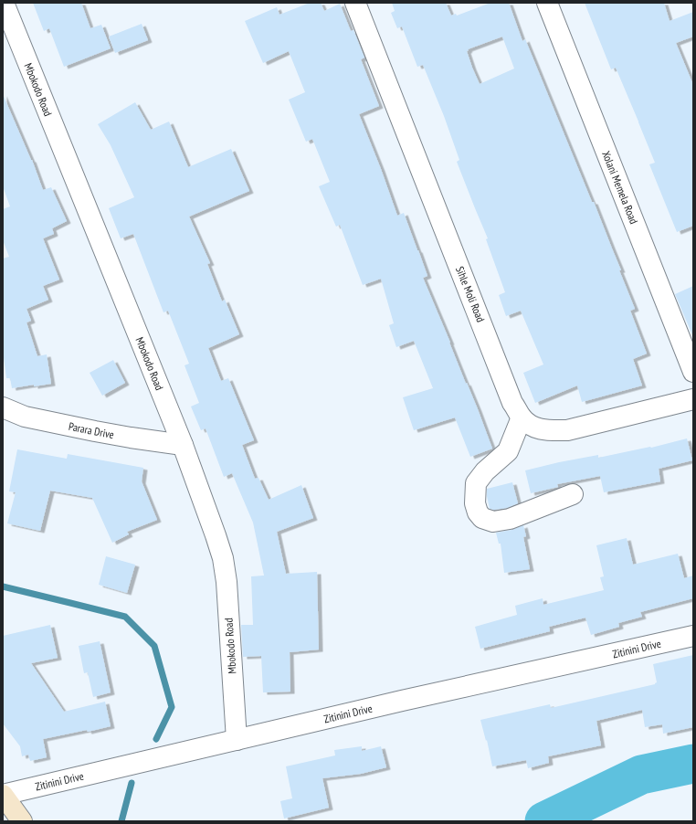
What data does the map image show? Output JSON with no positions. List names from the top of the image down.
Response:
{
  "streets": {
    "street": [
      "Mbokodo Road",
      "Xolani Memela Road",
      "Sihle Moli Road",
      "Parara Drive",
      "Zitinini Drive"
    ]
  },
  "crossings": [
    ["Mbokodo Road", "Parara Drive"],
    ["Mbokodo Road", "Zitinini Drive"]
  ]
}
